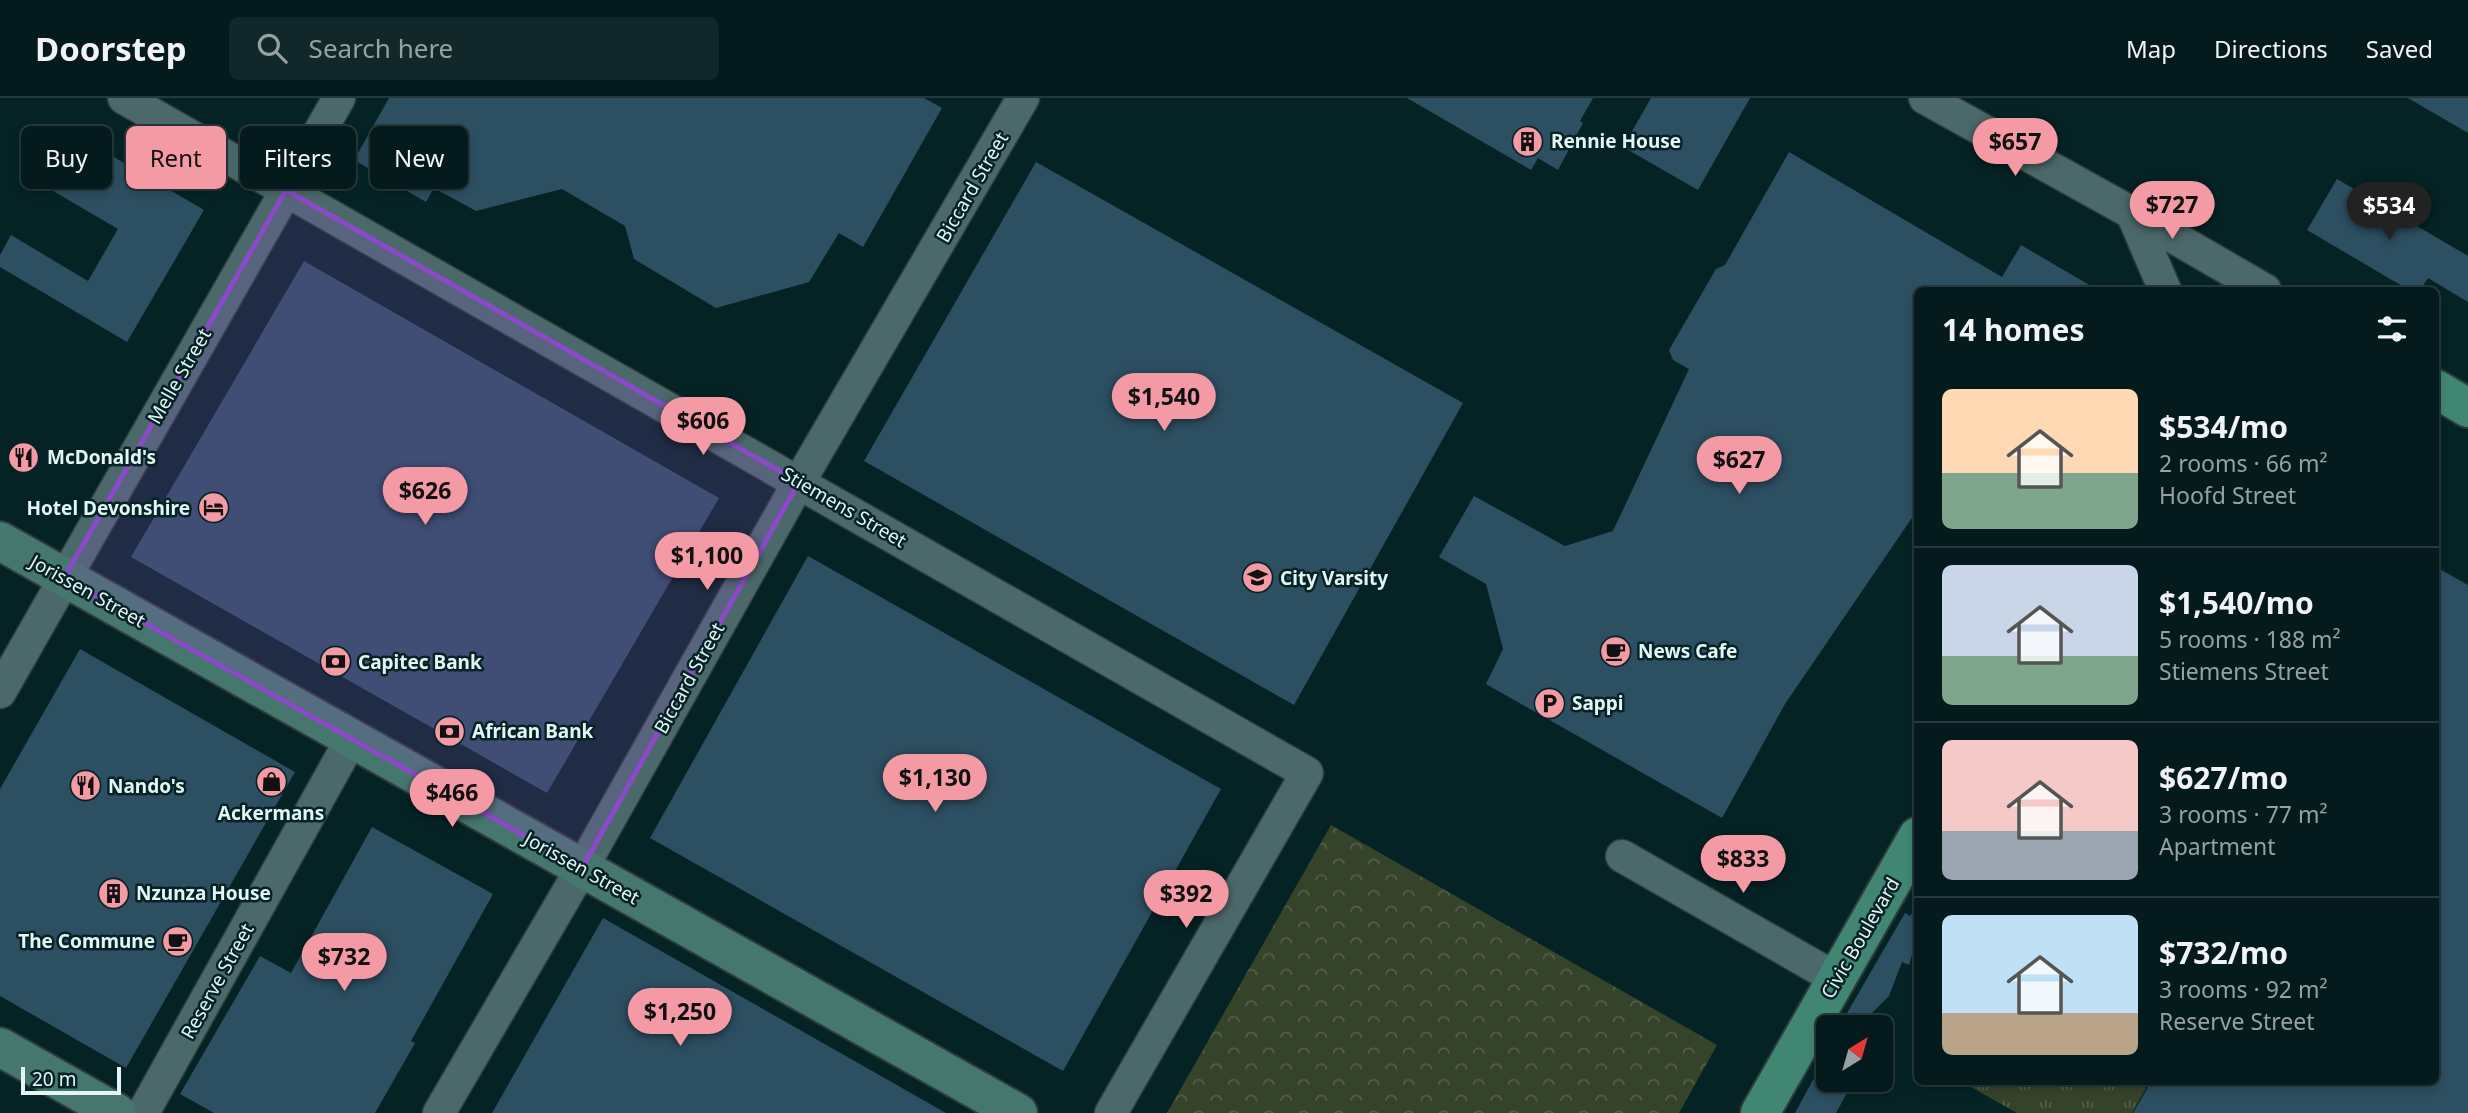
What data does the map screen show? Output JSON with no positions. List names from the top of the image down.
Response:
{
  "streets": {
    "main road": ["Jorissen Street", "Civic Boulevard"],
    "street": [
      "Biccard Street",
      "Melle Street",
      "Stiemens Street",
      "Reserve Street"
    ]
  },
  "crossings": [
    ["Biccard Street", "Stiemens Street"],
    ["Biccard Street", "Jorissen Street"],
    ["Melle Street", "Stiemens Street"],
    ["Melle Street", "Jorissen Street"],
    ["Jorissen Street", "Reserve Street"]
  ],
  "places": {
    "building": ["Rennie House", "Nzunza House"],
    "restaurant": ["McDonald's", "Nando's"],
    "hotel": ["Hotel Devonshire"],
    "school or university": ["City Varsity"],
    "cafe": ["News Cafe", "The Commune"],
    "bank": ["Capitec Bank", "African Bank"],
    "parking": ["Sappi"],
    "shop": ["Ackermans"]
  },
  "scale_bar": "20 m",
  "north": "top right",
  "page": {
    "header": "Doorstep",
    "search": "Search here",
    "nav": ["Map", "Directions", "Saved"],
    "price": [
      "$657",
      "$727",
      "$534",
      "$1,540",
      "$606",
      "$627",
      "$626",
      "$1,100",
      "$1,130",
      "$466",
      "$833",
      "$392",
      "$732",
      "$1,250"
    ],
    "chip": [
      "Buy",
      "Rent",
      "Filters",
      "New"
    ],
    "heading": "14 homes",
    "list": [
      {
        "name": "$534/mo",
        "note": "2 rooms · 66 m² · Hoofd Street"
      },
      {
        "name": "$1,540/mo",
        "note": "5 rooms · 188 m² · Stiemens Street"
      },
      {
        "name": "$627/mo",
        "note": "3 rooms · 77 m² · Apartment"
      },
      {
        "name": "$732/mo",
        "note": "3 rooms · 92 m² · Reserve Street"
      }
    ],
    "scale": "20 m"
  }
}
